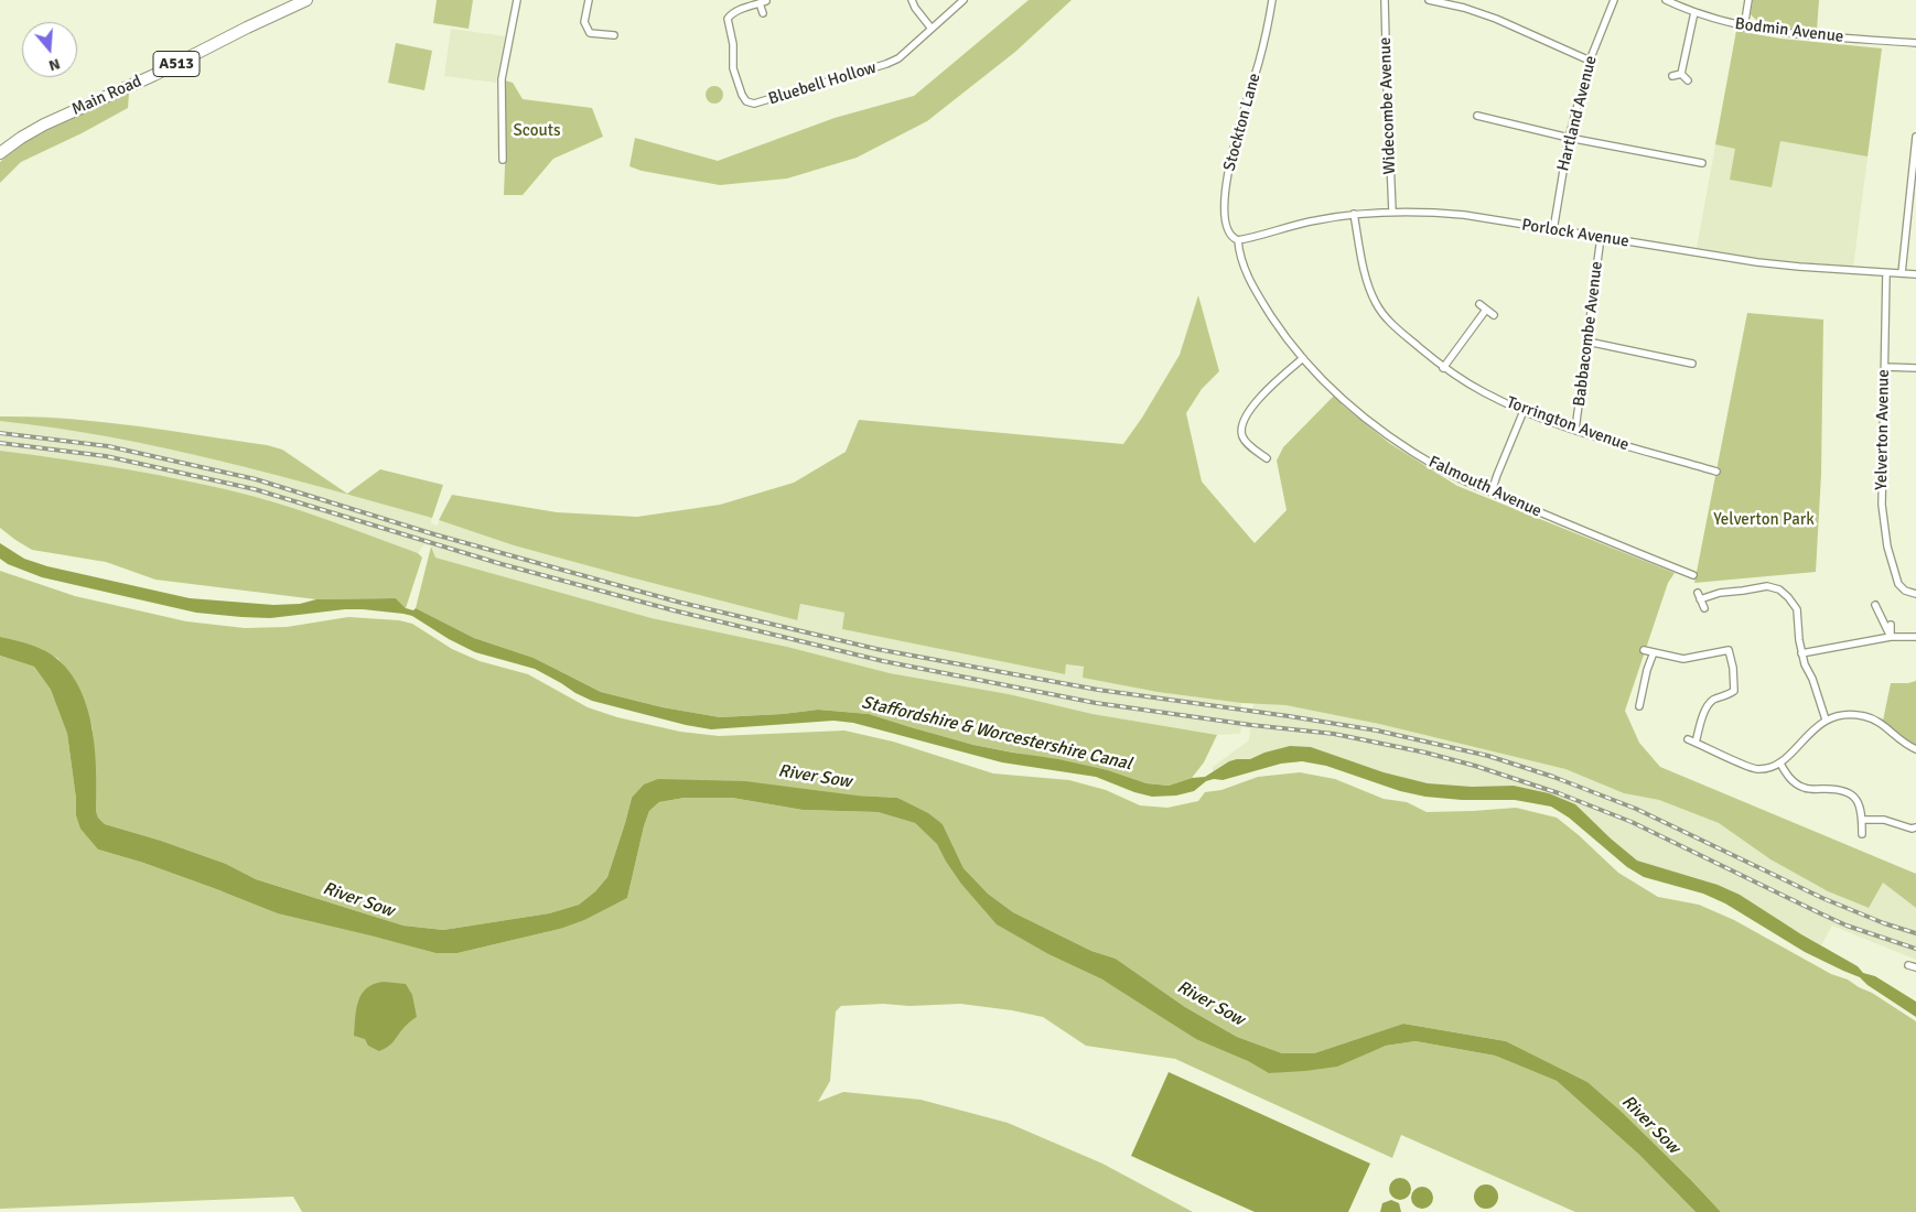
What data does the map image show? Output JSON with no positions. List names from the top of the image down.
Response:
{
  "streets": {
    "highway": ["A513", "Main Road"],
    "street": [
      "Bodmin Avenue",
      "Bluebell Hollow",
      "Widecombe Avenue",
      "Hartland Avenue",
      "Stockton Lane",
      "Porlock Avenue",
      "Babbacombe Avenue",
      "Torrington Avenue",
      "Yelverton Avenue",
      "Falmouth Avenue"
    ]
  },
  "crossings": [
    ["Widecombe Avenue", "Porlock Avenue"],
    ["Hartland Avenue", "Porlock Avenue"],
    ["Stockton Lane", "Porlock Avenue"],
    ["Stockton Lane", "Falmouth Avenue"],
    ["Porlock Avenue", "Babbacombe Avenue"],
    ["Porlock Avenue", "Torrington Avenue"],
    ["Porlock Avenue", "Yelverton Avenue"],
    ["Porlock Avenue", "Falmouth Avenue"],
    ["Babbacombe Avenue", "Torrington Avenue"]
  ],
  "water": ["Staffordshire & Worcestershire Canal", "River Sow"],
  "parks": ["Scouts", "Yelverton Park"],
  "north": "bottom"
}
